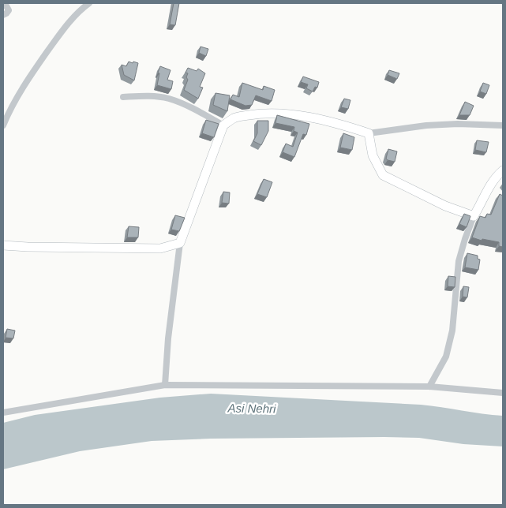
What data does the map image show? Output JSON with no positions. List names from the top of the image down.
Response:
{
  "water": ["Asi Nehri"]
}
